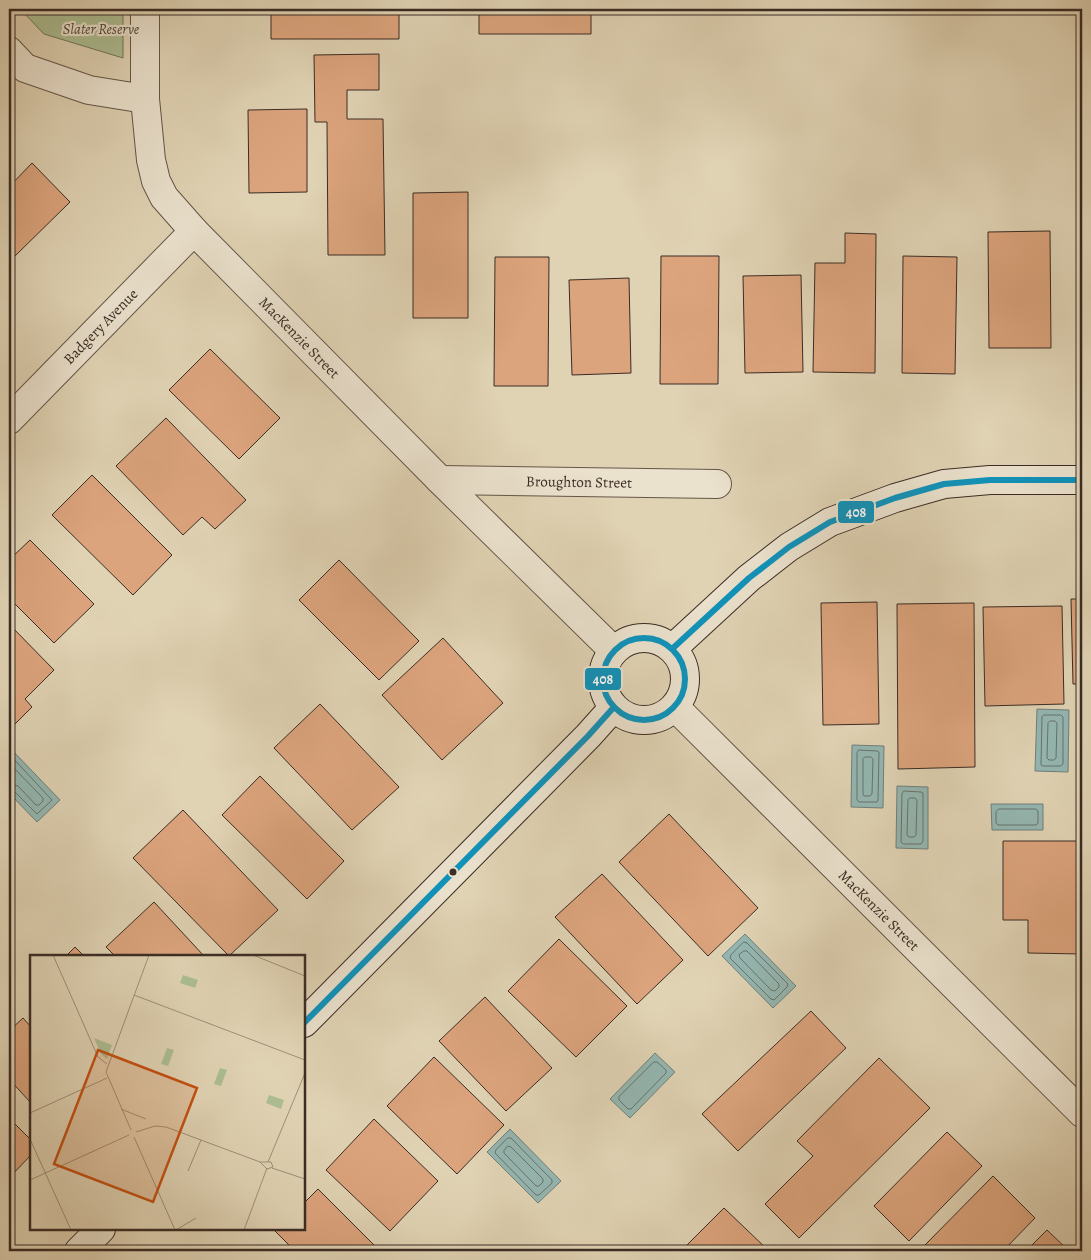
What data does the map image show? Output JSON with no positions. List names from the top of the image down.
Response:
{
  "streets": {
    "street": ["Badgery Avenue", "MacKenzie Street", "Broughton Street"]
  },
  "crossings": [
    ["Badgery Avenue", "MacKenzie Street"],
    ["MacKenzie Street", "Broughton Street"]
  ],
  "parks": ["Slater Reserve"],
  "lines": ["transit line 408"]
}
